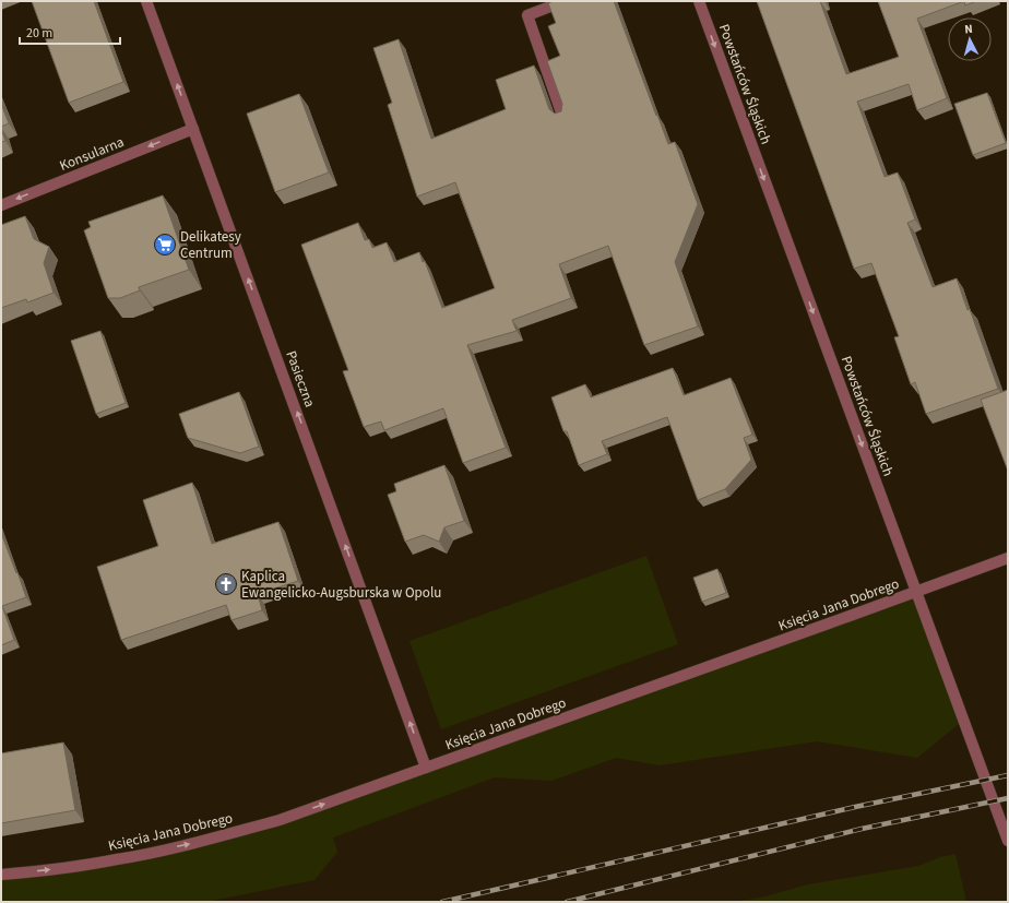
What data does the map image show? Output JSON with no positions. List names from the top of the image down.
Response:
{
  "streets": {
    "street": [
      "Powstańców Śląskich",
      "Konsularna",
      "Pasieczna",
      "Księcia Jana Dobrego"
    ]
  },
  "crossings": [
    ["Powstańców Śląskich", "Księcia Jana Dobrego"],
    ["Konsularna", "Pasieczna"],
    ["Pasieczna", "Księcia Jana Dobrego"]
  ],
  "one_way": [
    "Powstańców Śląskich",
    "Konsularna",
    "Pasieczna",
    "Księcia Jana Dobrego"
  ],
  "places": {
    "supermarket": ["Delikatesy Centrum"],
    "church": ["Kaplica Ewangelicko-Augsburska w Opolu"]
  },
  "scale_bar": "20 m",
  "north": "top"
}
